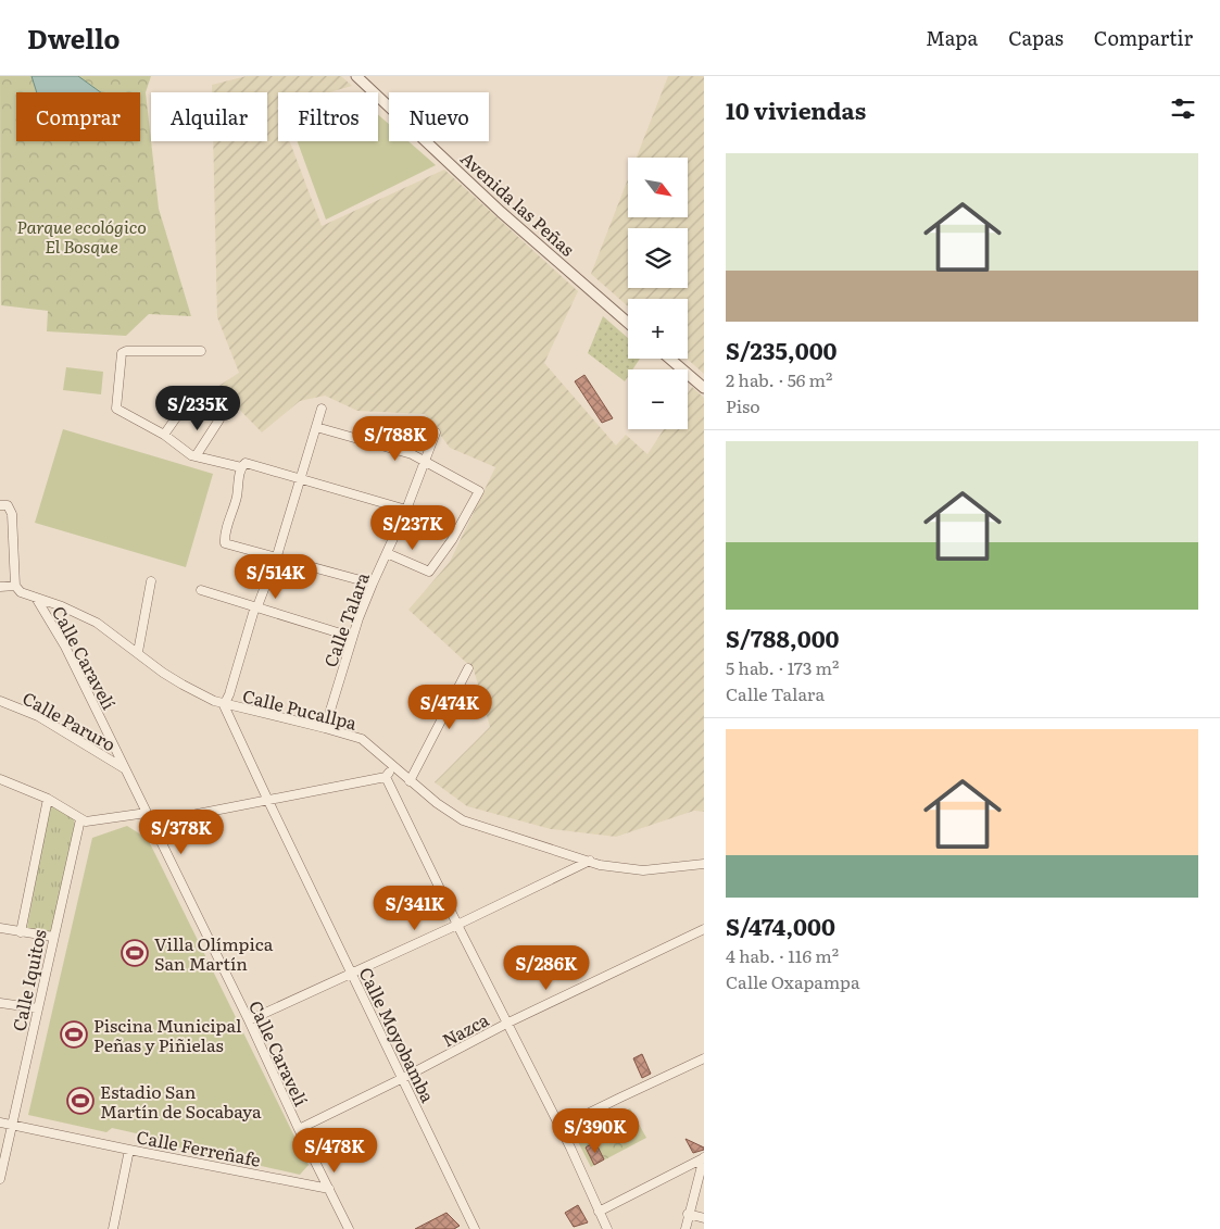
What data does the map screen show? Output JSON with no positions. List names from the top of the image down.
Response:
{
  "streets": {
    "street": [
      "Avenida las Peñas",
      "Calle Talara",
      "Calle Caravelí",
      "Calle Pucallpa",
      "Calle Paruro",
      "Calle Iquitos",
      "Nazca",
      "Calle Moyobamba",
      "Calle Ferreñafe"
    ]
  },
  "crossings": [
    ["Calle Talara", "Calle Pucallpa"],
    ["Calle Caravelí", "Calle Pucallpa"],
    ["Calle Caravelí", "Calle Paruro"],
    ["Calle Caravelí", "Nazca"],
    ["Calle Caravelí", "Calle Ferreñafe"],
    ["Calle Pucallpa", "Calle Moyobamba"],
    ["Calle Iquitos", "Calle Ferreñafe"],
    ["Nazca", "Calle Moyobamba"]
  ],
  "parks": ["Parque ecológico El Bosque"],
  "places": {
    "sports": ["Villa Olímpica San Martín", "Piscina Municipal Peñas y Piñielas", "Estadio San Martín de Socabaya"]
  },
  "north": "bottom right",
  "page": {
    "header": "Dwello",
    "nav": ["Mapa", "Capas", "Compartir"],
    "heading": "10 viviendas",
    "chip": [
      "Comprar",
      "Alquilar",
      "Filtros",
      "Nuevo"
    ],
    "list": [
      {
        "name": "S/235,000",
        "note": "2 hab. · 56 m² · Piso"
      },
      {
        "name": "S/788,000",
        "note": "5 hab. · 173 m² · Calle Talara"
      },
      {
        "name": "S/474,000",
        "note": "4 hab. · 116 m² · Calle Oxapampa"
      }
    ],
    "map_buttons": ["+", "−"],
    "price": [
      "S/235K",
      "S/788K",
      "S/237K",
      "S/514K",
      "S/474K",
      "S/378K",
      "S/341K",
      "S/286K",
      "S/390K",
      "S/478K"
    ]
  }
}
